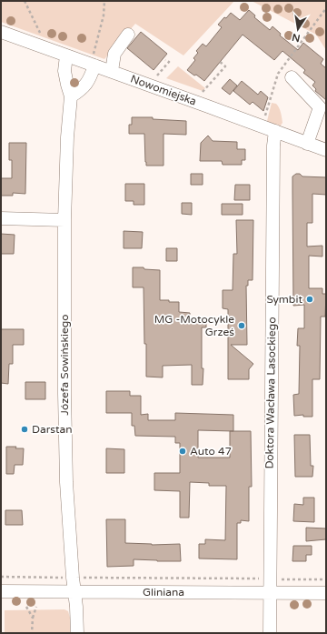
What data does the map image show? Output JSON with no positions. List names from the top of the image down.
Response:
{
  "streets": {
    "street": [
      "Nowomiejska",
      "Józefa Sowińskiego",
      "Doktora Wacława Lasockiego",
      "Gliniana"
    ]
  },
  "crossings": [
    ["Nowomiejska", "Józefa Sowińskiego"],
    ["Nowomiejska", "Doktora Wacława Lasockiego"],
    ["Józefa Sowińskiego", "Gliniana"],
    ["Doktora Wacława Lasockiego", "Gliniana"]
  ],
  "places": [
    "Symbit",
    "MG -Motocykle Grześ",
    "Darstan",
    "Auto 47"
  ],
  "north": "bottom"
}
